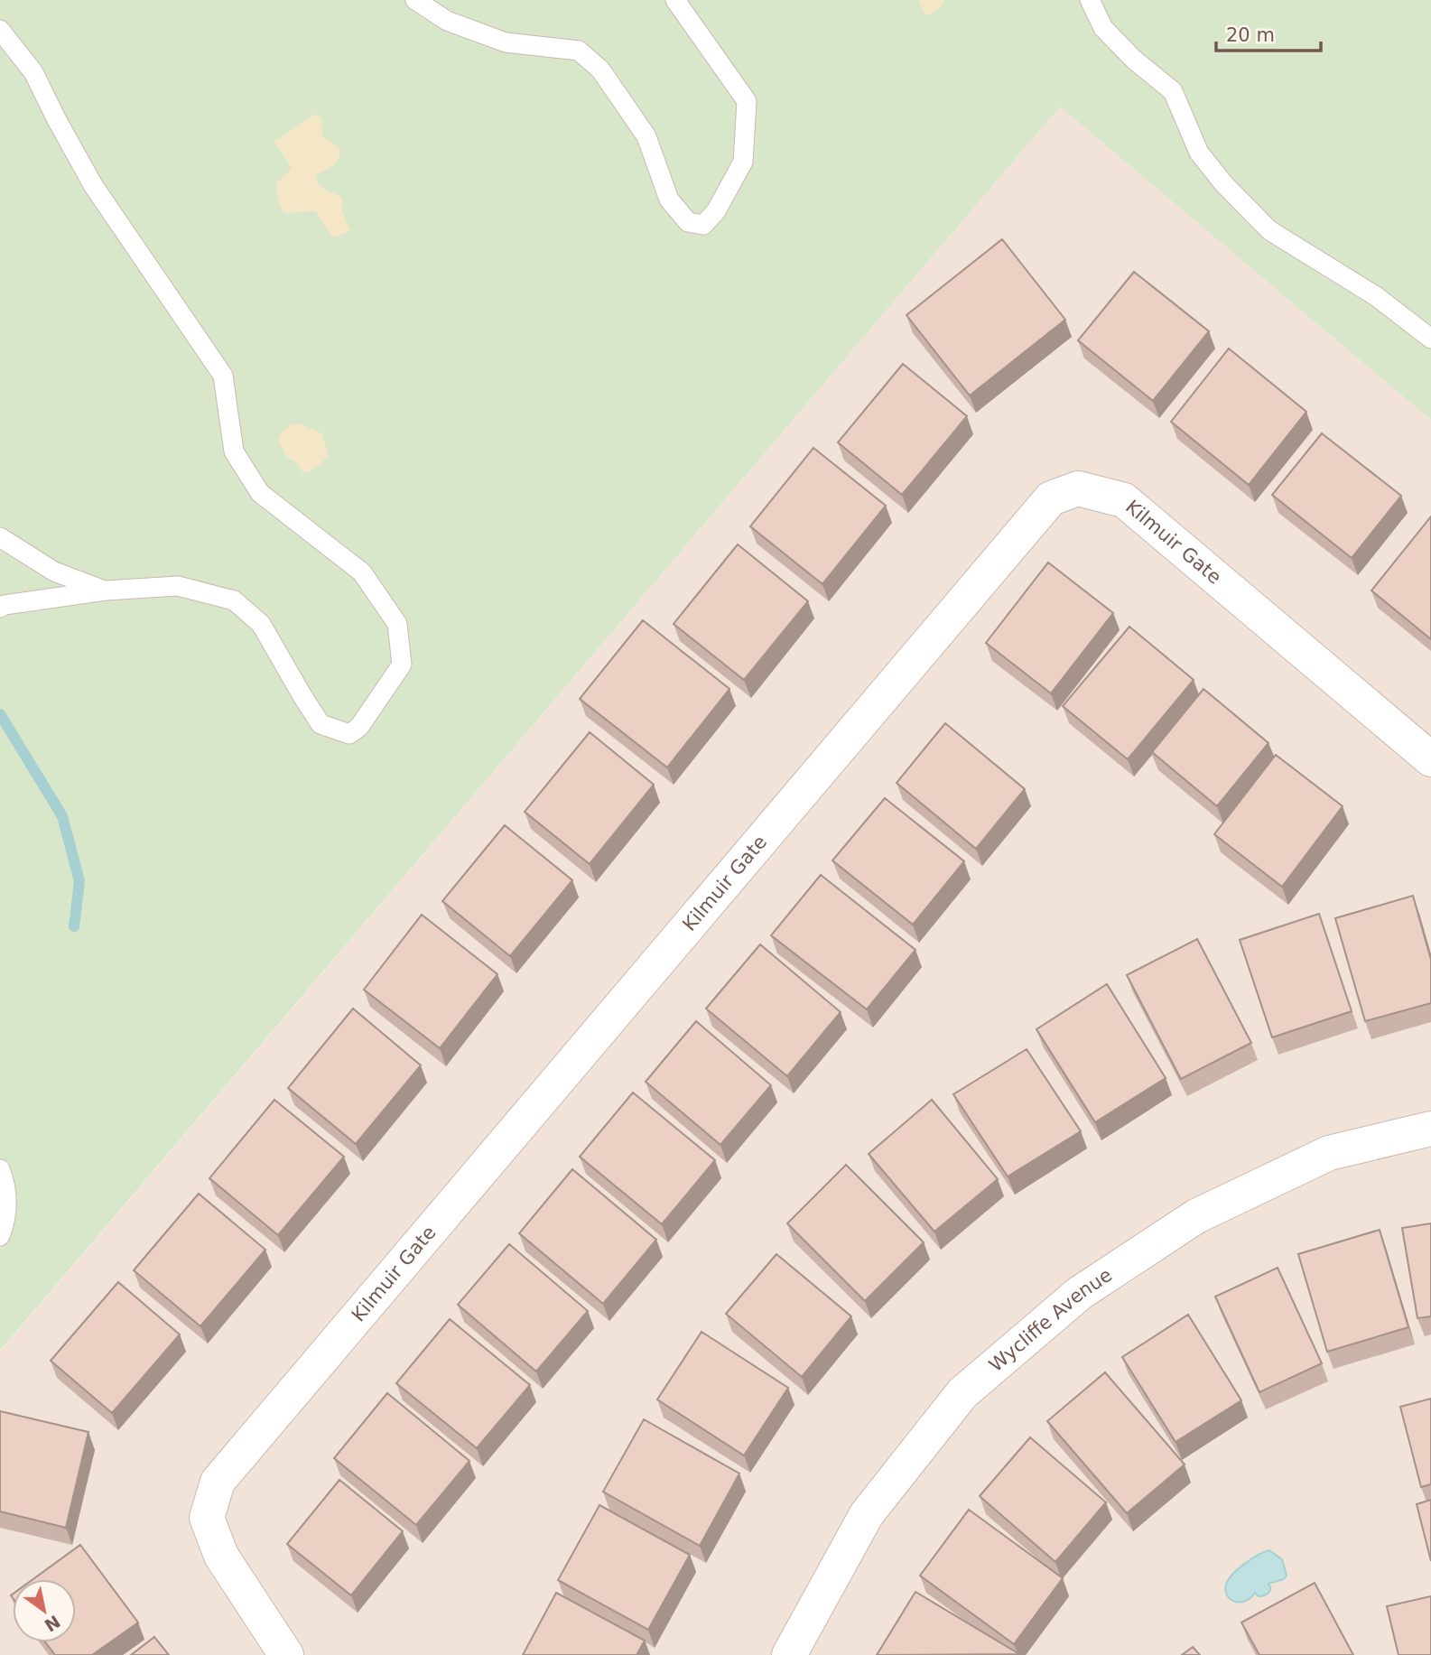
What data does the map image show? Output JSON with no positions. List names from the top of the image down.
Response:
{
  "streets": {
    "street": ["Kilmuir Gate", "Wycliffe Avenue"]
  },
  "scale_bar": "20 m",
  "north": "bottom right"
}
